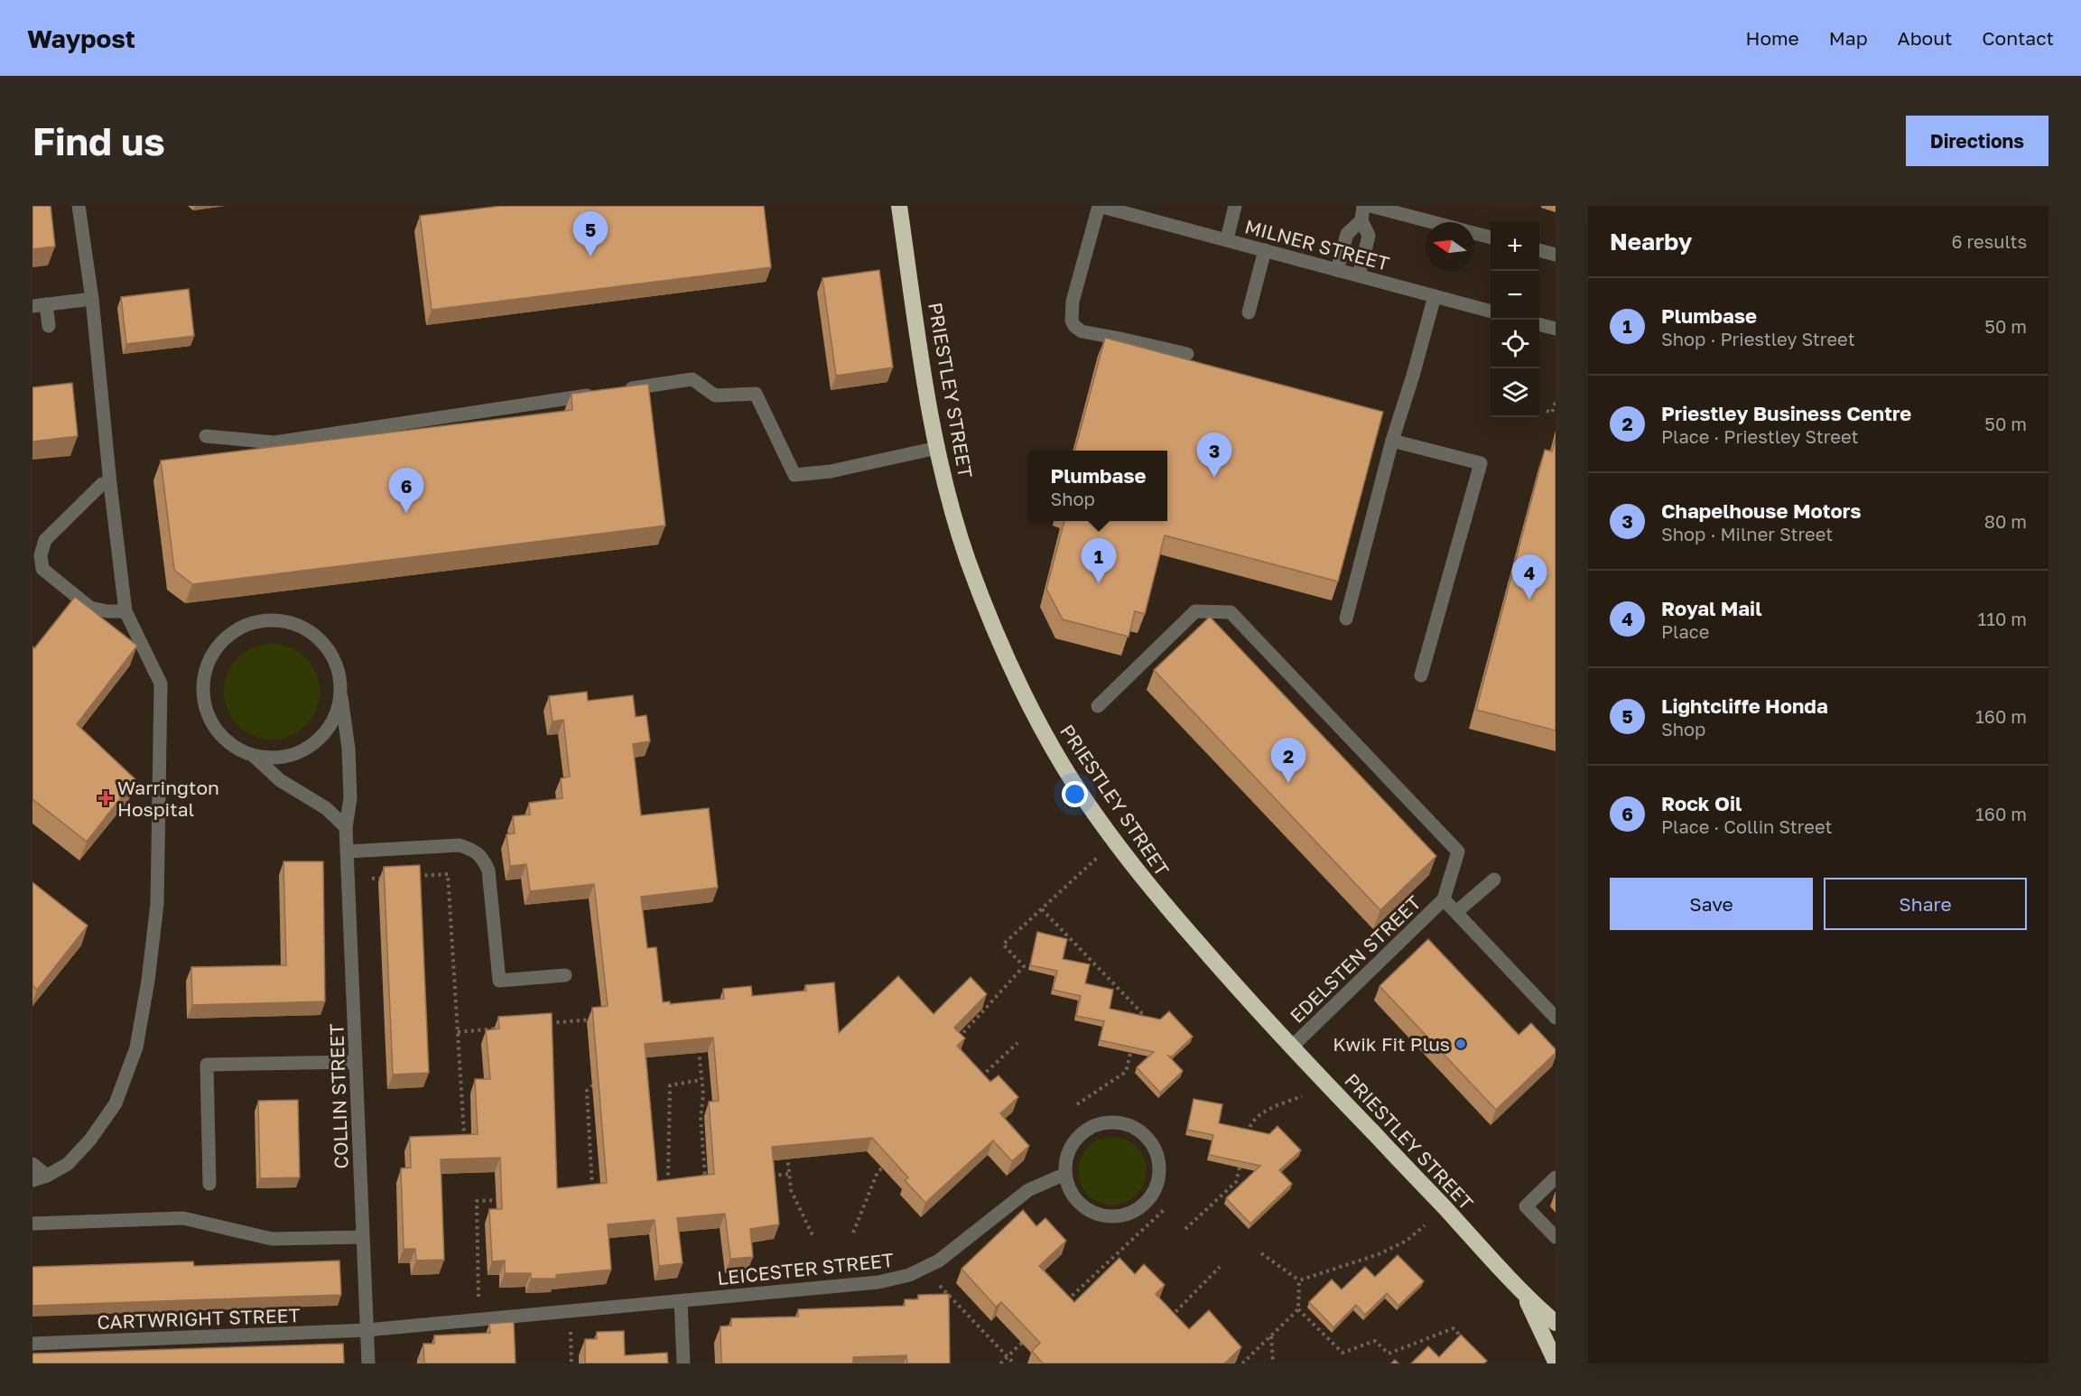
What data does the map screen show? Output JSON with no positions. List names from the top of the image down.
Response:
{
  "streets": {
    "highway": ["PRIESTLEY STREET"],
    "street": [
      "MILNER STREET",
      "EDELSTEN STREET",
      "COLLIN STREET",
      "LEICESTER STREET",
      "CARTWRIGHT STREET"
    ]
  },
  "crossings": [
    ["PRIESTLEY STREET", "EDELSTEN STREET"],
    ["COLLIN STREET", "LEICESTER STREET"],
    ["COLLIN STREET", "CARTWRIGHT STREET"],
    ["LEICESTER STREET", "CARTWRIGHT STREET"]
  ],
  "places": {
    "health": ["Warrington Hospital"],
    "other": ["Kwik Fit Plus"]
  },
  "north": "left",
  "page": {
    "header": "Waypost",
    "nav": [
      "Home",
      "Map",
      "About",
      "Contact"
    ],
    "buttons": [
      "Directions",
      ["Save", "Share"]
    ],
    "title": "Find us",
    "heading": ["Nearby", "6 results"],
    "pins": [
      "5",
      "3",
      "6",
      "1",
      "4",
      "2"
    ],
    "map_buttons": ["+", "−"],
    "list": [
      {
        "mark": "1",
        "name": "Plumbase",
        "note": "Shop · Priestley Street",
        "value": "50 m"
      },
      {
        "mark": "2",
        "name": "Priestley Business Centre",
        "note": "Place · Priestley Street",
        "value": "50 m"
      },
      {
        "mark": "3",
        "name": "Chapelhouse Motors",
        "note": "Shop · Milner Street",
        "value": "80 m"
      },
      {
        "mark": "4",
        "name": "Royal Mail",
        "note": "Place",
        "value": "110 m"
      },
      {
        "mark": "5",
        "name": "Lightcliffe Honda",
        "note": "Shop",
        "value": "160 m"
      },
      {
        "mark": "6",
        "name": "Rock Oil",
        "note": "Place · Collin Street",
        "value": "160 m"
      }
    ],
    "popup": ["Plumbase", "Shop"]
  }
}
